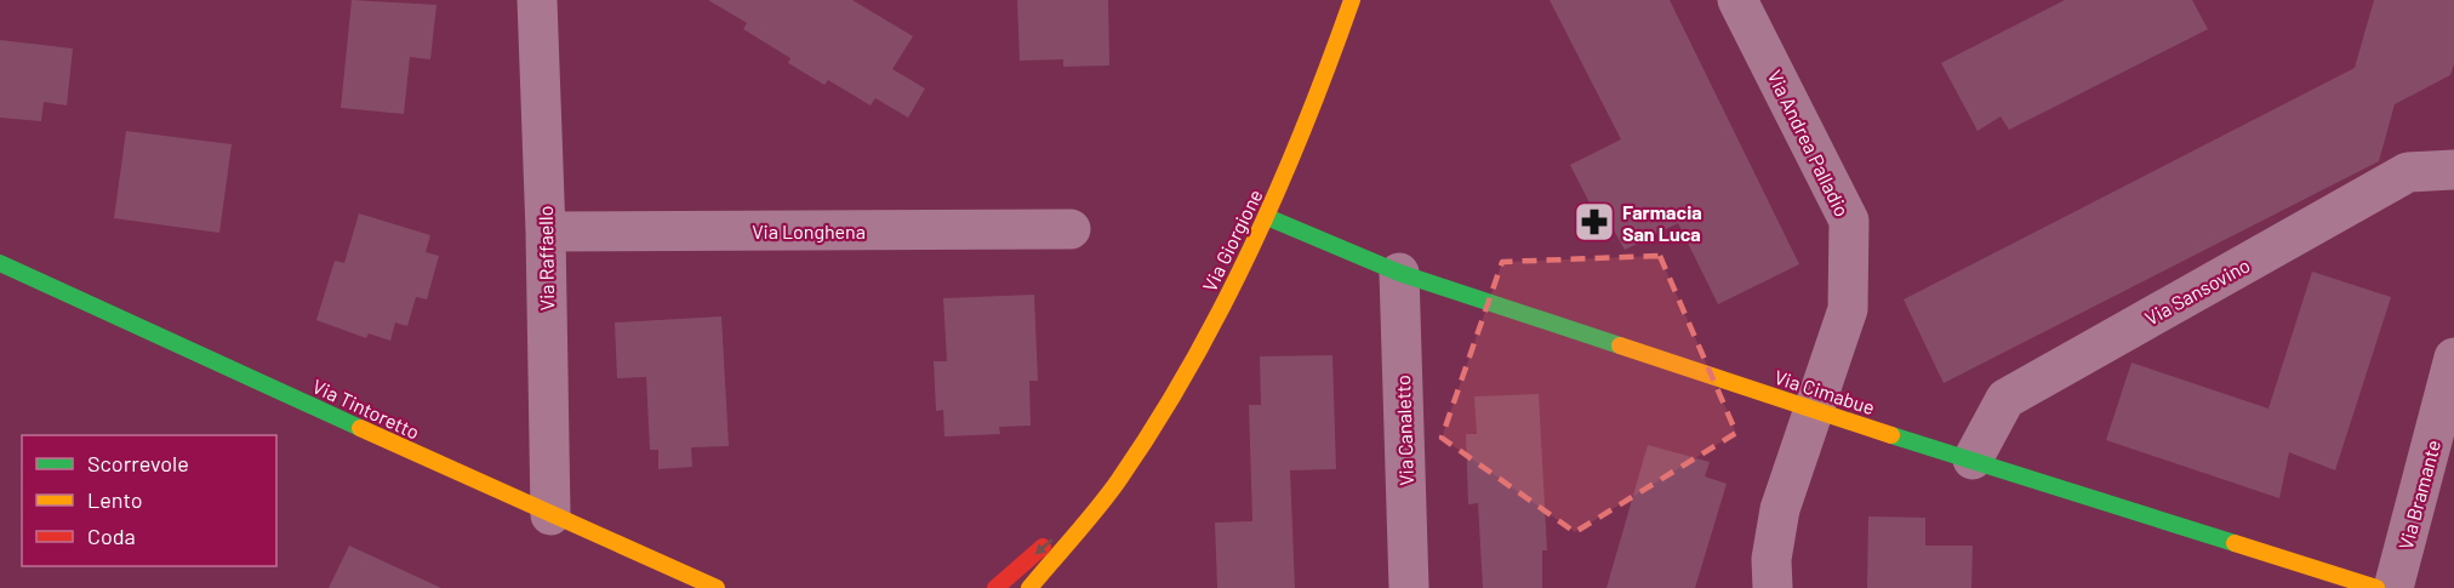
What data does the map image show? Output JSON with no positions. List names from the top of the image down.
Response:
{
  "streets": {
    "street": [
      "Via Andrea Palladio",
      "Via Longhena",
      "Via Giorgione",
      "Via Raffaello",
      "Via Sansovino",
      "Via Cimabue",
      "Via Tintoretto",
      "Via Canaletto",
      "Via Bramante"
    ]
  },
  "crossings": [
    ["Via Andrea Palladio", "Via Cimabue"],
    ["Via Longhena", "Via Raffaello"],
    ["Via Giorgione", "Via Cimabue"],
    ["Via Raffaello", "Via Tintoretto"],
    ["Via Sansovino", "Via Cimabue"],
    ["Via Cimabue", "Via Canaletto"]
  ],
  "places": {
    "pharmacy": ["Farmacia San Luca"]
  },
  "legend": ["Scorrevole", "Lento", "Coda"]
}
